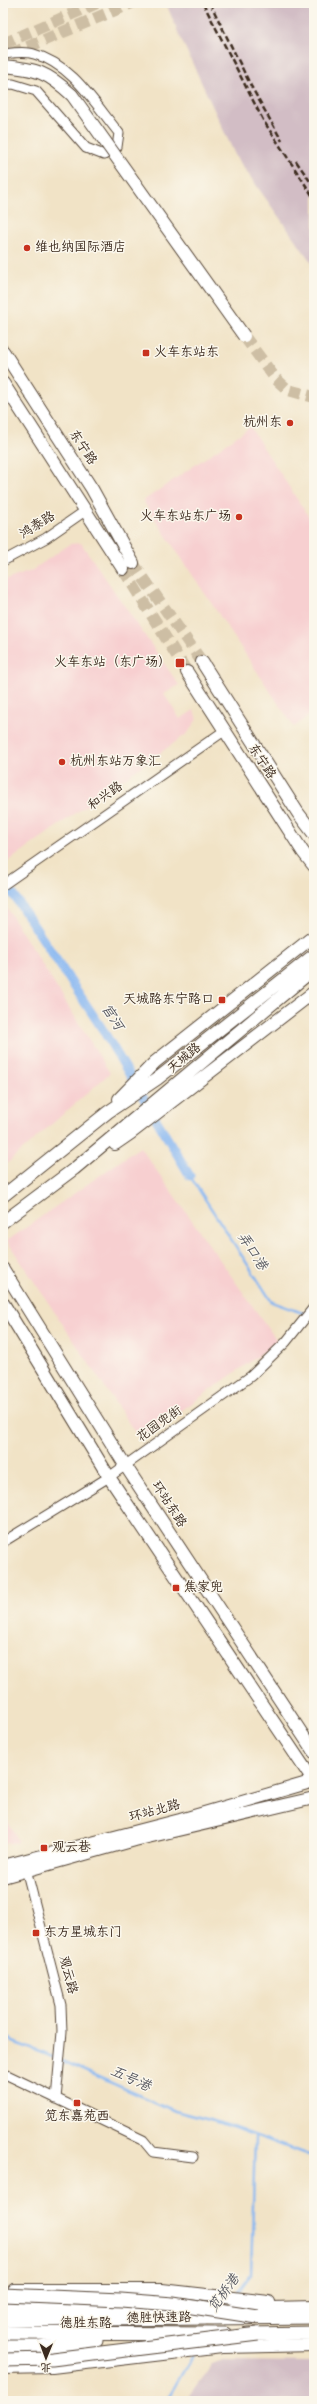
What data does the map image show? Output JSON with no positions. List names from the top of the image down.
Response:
{
  "streets": {
    "highway": ["德胜快速路"],
    "main road": [
      "东宁路",
      "天城路",
      "环站东路",
      "环站北路",
      "德胜东路"
    ],
    "street": [
      "鸿泰路",
      "和兴路",
      "花园兜街",
      "观云路"
    ]
  },
  "crossings": [
    ["东宁路", "鸿泰路"],
    ["东宁路", "和兴路"],
    ["花园兜街", "环站东路"],
    ["环站北路", "观云路"],
    ["德胜快速路", "德胜东路"]
  ],
  "water": [
    "官河",
    "弄口港",
    "五号港",
    "笕桥港"
  ],
  "places": {
    "other": [
      "维也纳国际酒店",
      "杭州东",
      "火车东站东广场",
      "杭州东站万象汇"
    ],
    "transit": [
      "火车东站东",
      "火车东站（东广场）",
      "天城路东宁路口",
      "焦家兜",
      "观云巷",
      "东方星城东门",
      "笕东嘉苑西"
    ]
  },
  "north": "bottom"
}
